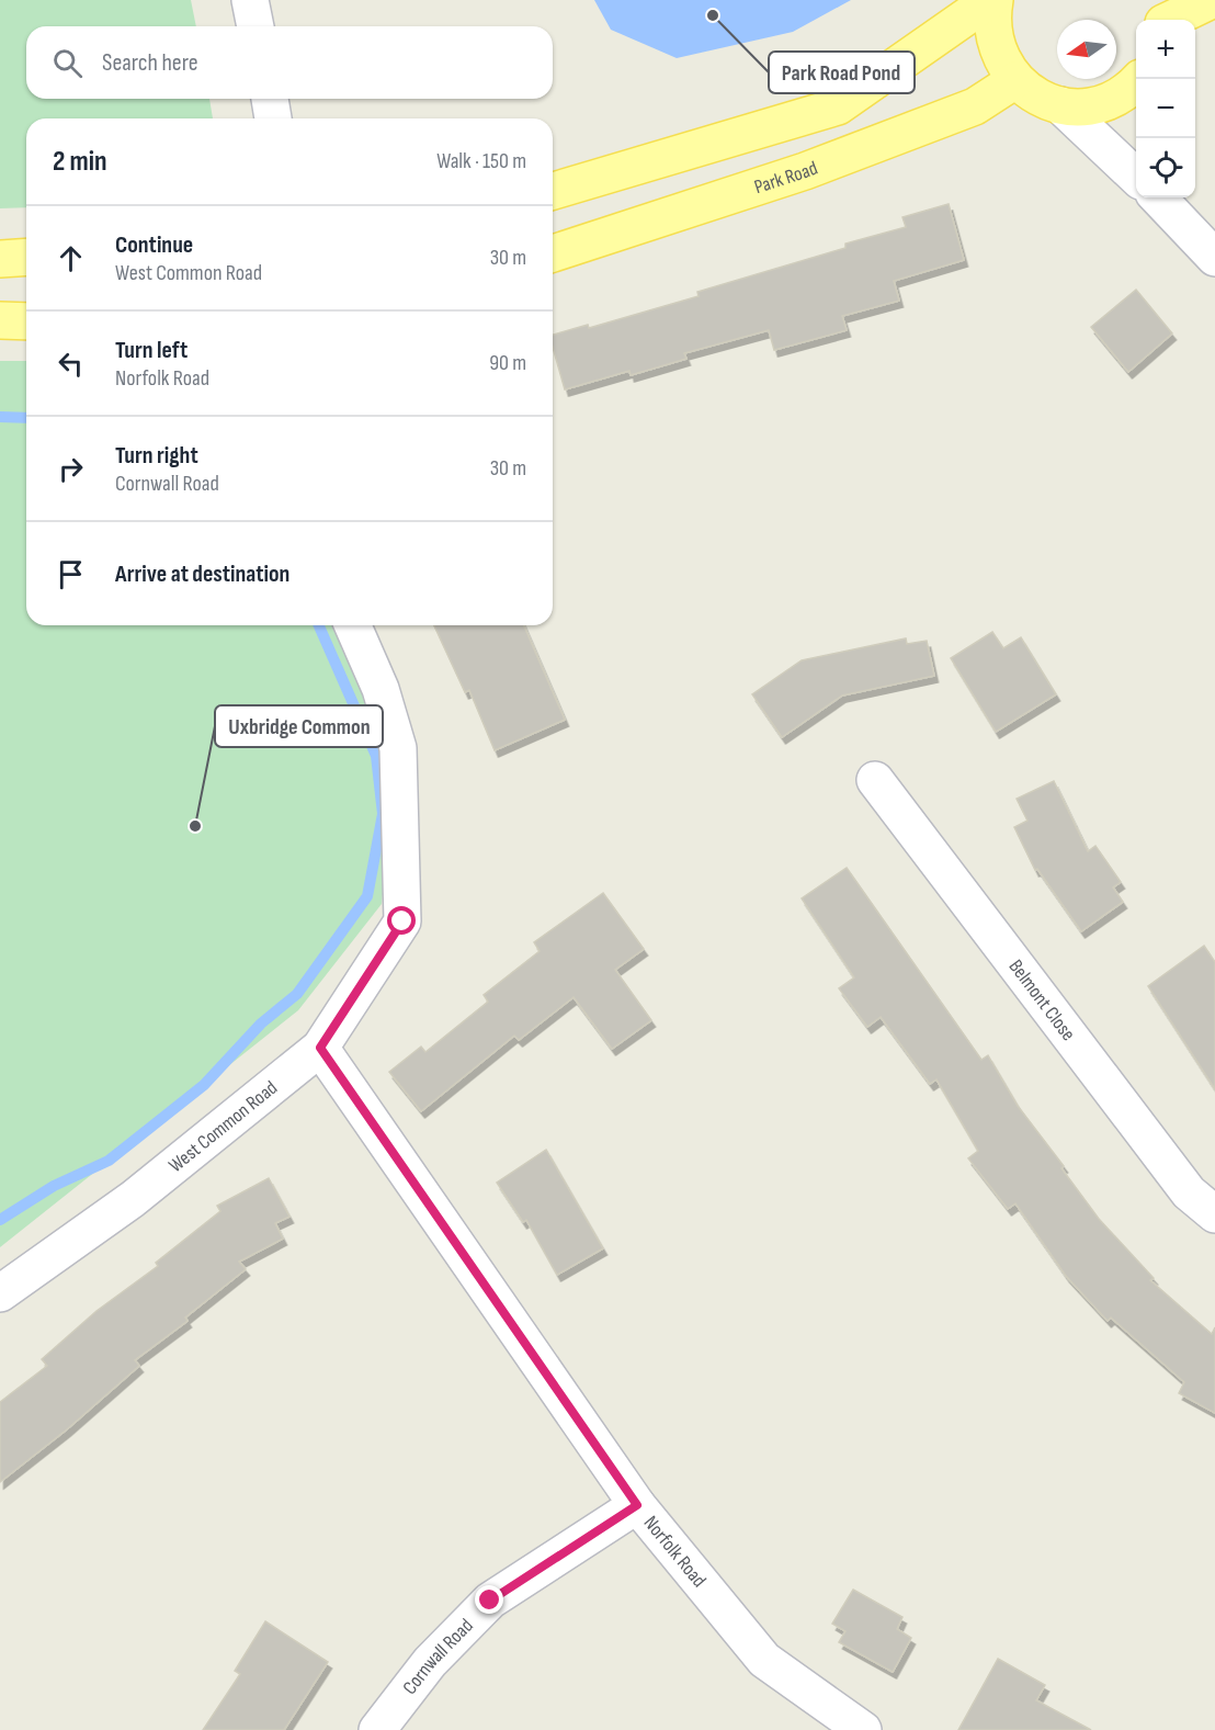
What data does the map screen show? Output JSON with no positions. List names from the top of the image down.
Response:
{
  "streets": {
    "main road": ["Park Road"],
    "street": [
      "Belmont Close",
      "West Common Road",
      "Norfolk Road",
      "Cornwall Road"
    ]
  },
  "crossings": [
    ["West Common Road", "Norfolk Road"],
    ["Norfolk Road", "Cornwall Road"]
  ],
  "places": ["Park Road Pond", "Uxbridge Common"],
  "north": "left",
  "page": {
    "map_buttons": ["+", "−"],
    "search": "Search here",
    "heading": ["2 min", "Walk · 150 m"],
    "list": [
      ["Continue", "West Common Road", "30 m"],
      ["Turn left", "Norfolk Road", "90 m"],
      ["Turn right", "Cornwall Road", "30 m"],
      "Arrive at destination"
    ]
  }
}
